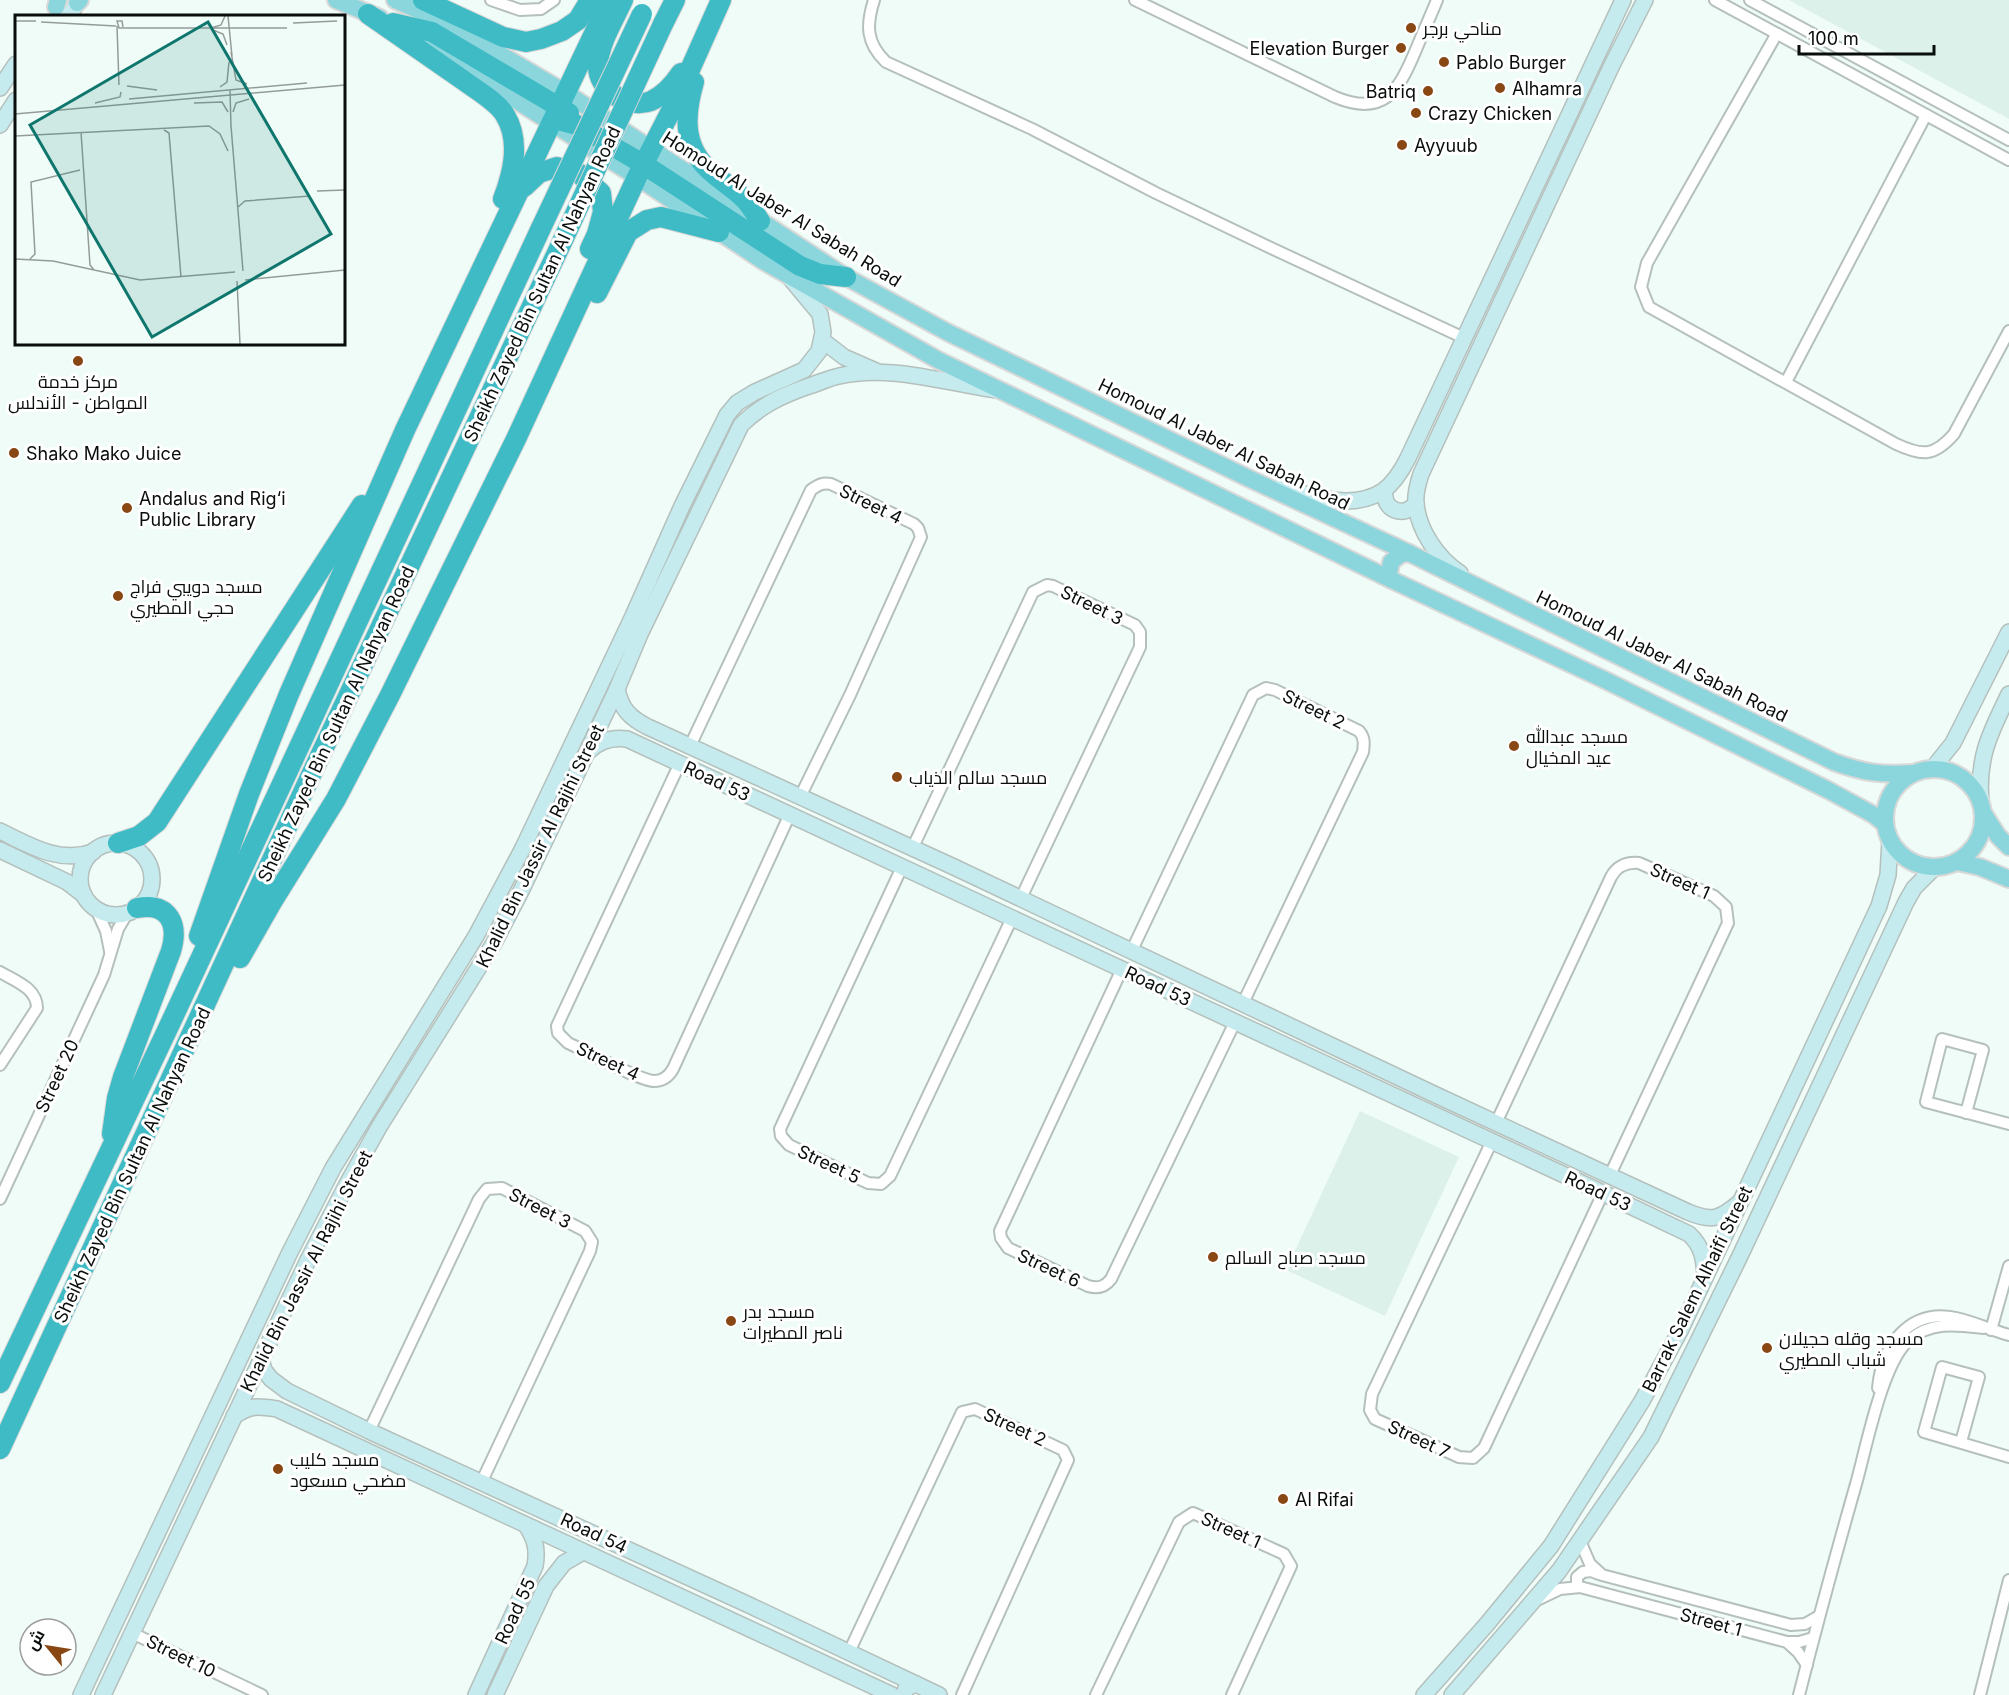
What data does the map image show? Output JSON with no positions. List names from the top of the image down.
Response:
{
  "streets": {
    "highway": ["Sheikh Zayed Bin Sultan Al Nahyan Road"],
    "main road": ["Homoud Al Jaber Al Sabah Road"],
    "street": [
      "Street 4",
      "Street 3",
      "Street 2",
      "Road 53",
      "Khalid Bin Jassir Al Rajihi Street",
      "Street 1",
      "Street 20",
      "Street 5",
      "Street 6",
      "Barrak Salem Alhaifi Street",
      "Street 7",
      "Road 54",
      "Road 55",
      "Street 10"
    ]
  },
  "crossings": [
    ["Homoud Al Jaber Al Sabah Road", "Khalid Bin Jassir Al Rajihi Street"],
    ["Homoud Al Jaber Al Sabah Road", "Barrak Salem Alhaifi Street"],
    ["Street 4", "Road 53"],
    ["Street 3", "Road 53"],
    ["Street 3", "Road 54"],
    ["Street 2", "Road 53"],
    ["Street 2", "Road 54"],
    ["Road 53", "Khalid Bin Jassir Al Rajihi Street"],
    ["Road 53", "Street 1"],
    ["Road 53", "Street 5"],
    ["Road 53", "Street 6"],
    ["Road 53", "Barrak Salem Alhaifi Street"],
    ["Road 53", "Street 7"],
    ["Khalid Bin Jassir Al Rajihi Street", "Road 54"],
    ["Khalid Bin Jassir Al Rajihi Street", "Street 10"],
    ["Street 1", "Barrak Salem Alhaifi Street"],
    ["Road 54", "Road 55"]
  ],
  "places": [
    "مناحي برجر",
    "Elevation Burger",
    "Pablo Burger",
    "Alhamra",
    "Batriq",
    "Crazy Chicken",
    "Ayyuub",
    "مركز خدمة المواطن - الأندلس",
    "Shako Mako Juice",
    "Andalus and Rig‘i Public Library",
    "مسجد دويبي فراج حجي المطيري",
    "مسجد عبدالله عيد المخيال",
    "مسجد سالم الذياب",
    "مسجد صباح السالم",
    "مسجد بدر ناصر المطيرات",
    "مسجد وقله حجيلان شباب المطيري",
    "مسجد كليب مضحي مسعود",
    "Al Rifai"
  ],
  "scale_bar": "100 m",
  "north": "top left"
}
